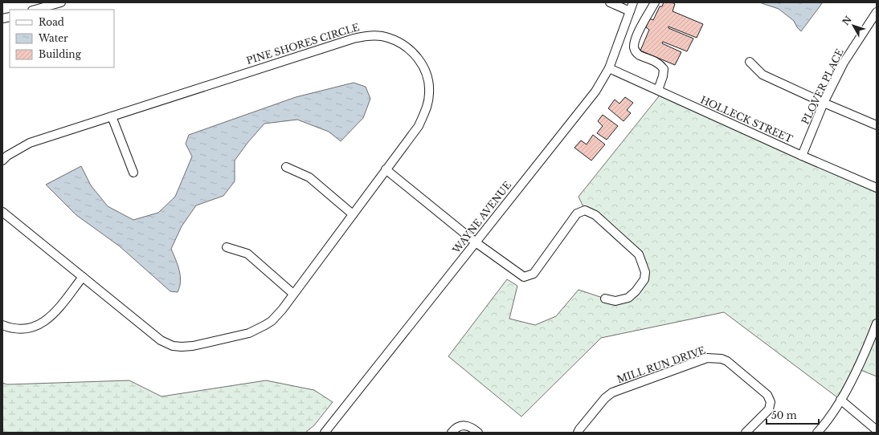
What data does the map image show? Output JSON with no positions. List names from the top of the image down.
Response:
{
  "streets": {
    "street": [
      "PINE SHORES CIRCLE",
      "PLOVER PLACE",
      "HOLLECK STREET",
      "WAYNE AVENUE",
      "MILL RUN DRIVE"
    ]
  },
  "crossings": [
    ["PLOVER PLACE", "HOLLECK STREET"],
    ["HOLLECK STREET", "WAYNE AVENUE"]
  ],
  "legend": ["Road", "Water", "Building"],
  "scale_bar": "50 m",
  "north": "top left"
}
